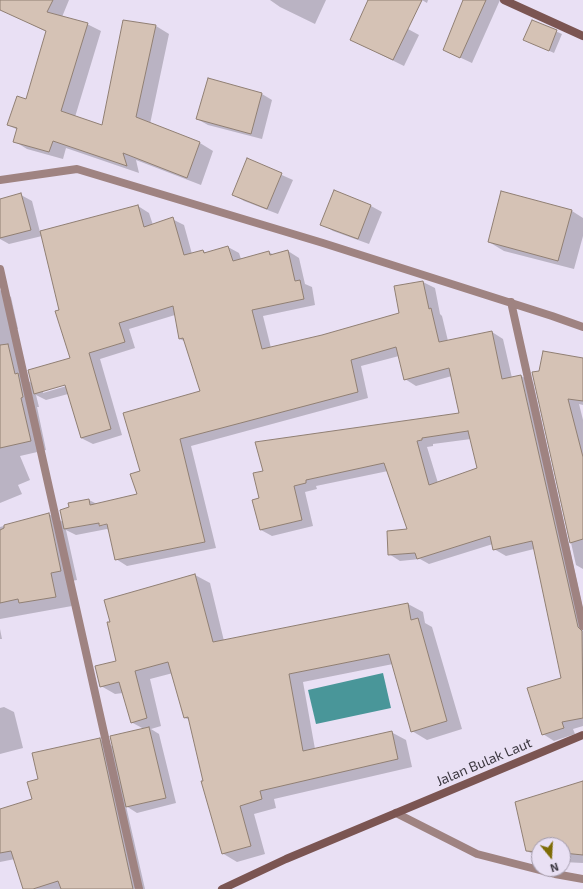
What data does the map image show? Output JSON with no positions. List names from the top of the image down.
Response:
{
  "streets": {
    "street": ["Jalan Bulak Laut"]
  },
  "north": "bottom"
}
